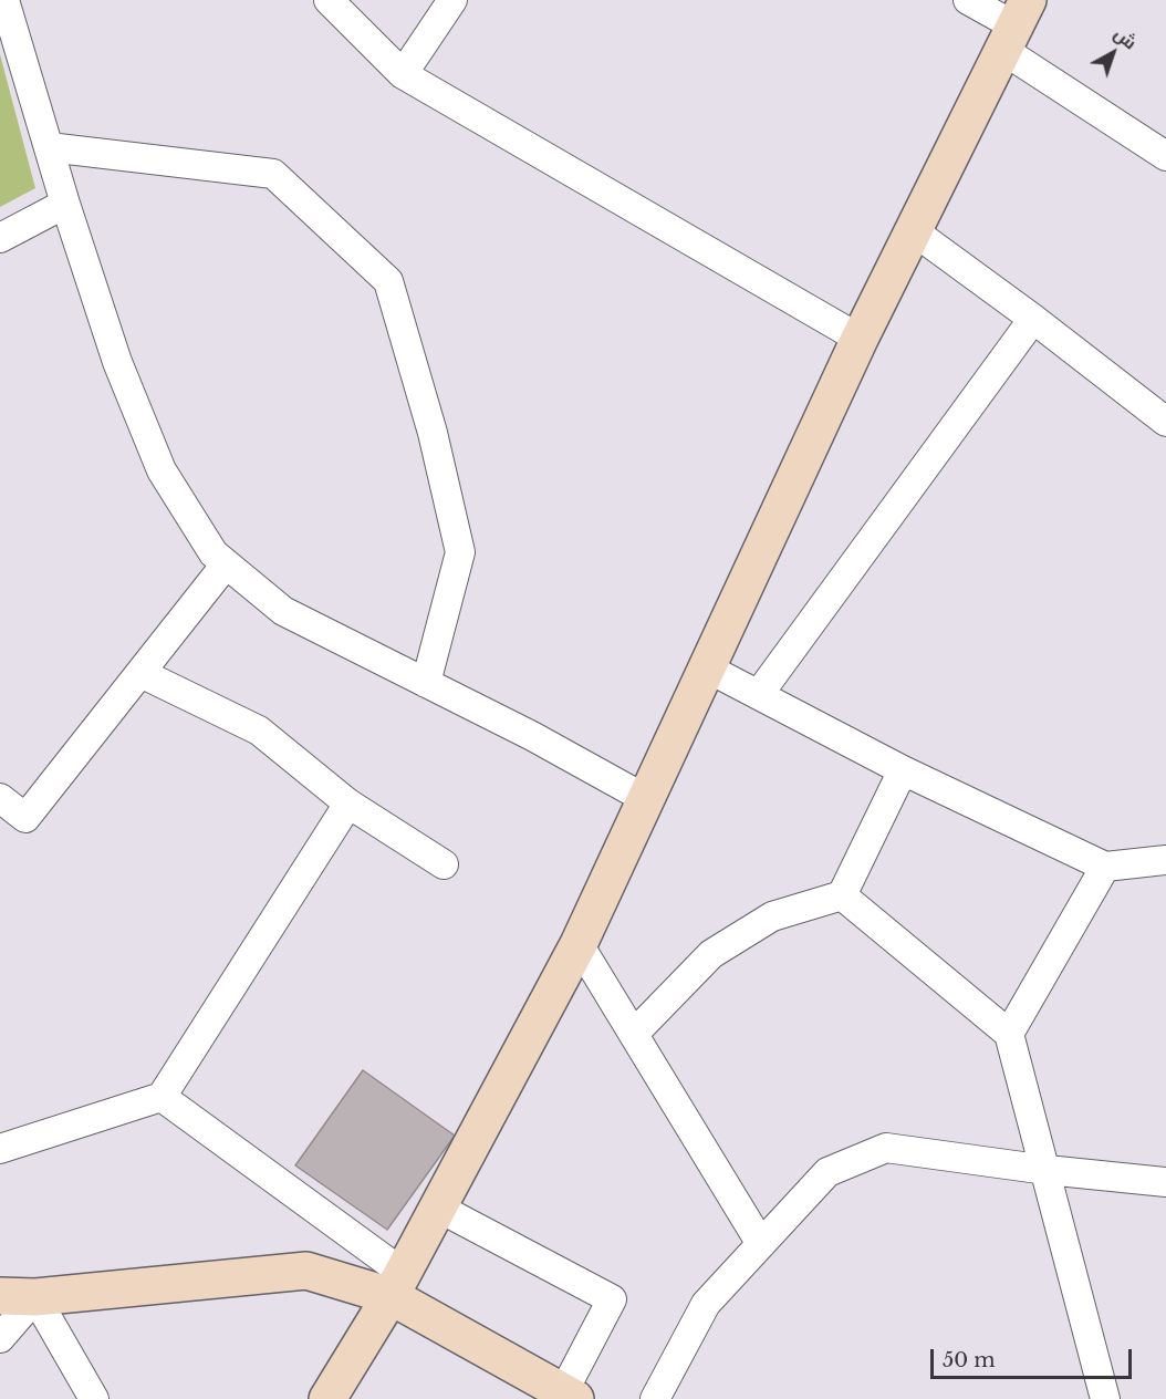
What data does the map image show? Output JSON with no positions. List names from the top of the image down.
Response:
{
  "scale_bar": "50 m",
  "north": "top right"
}
